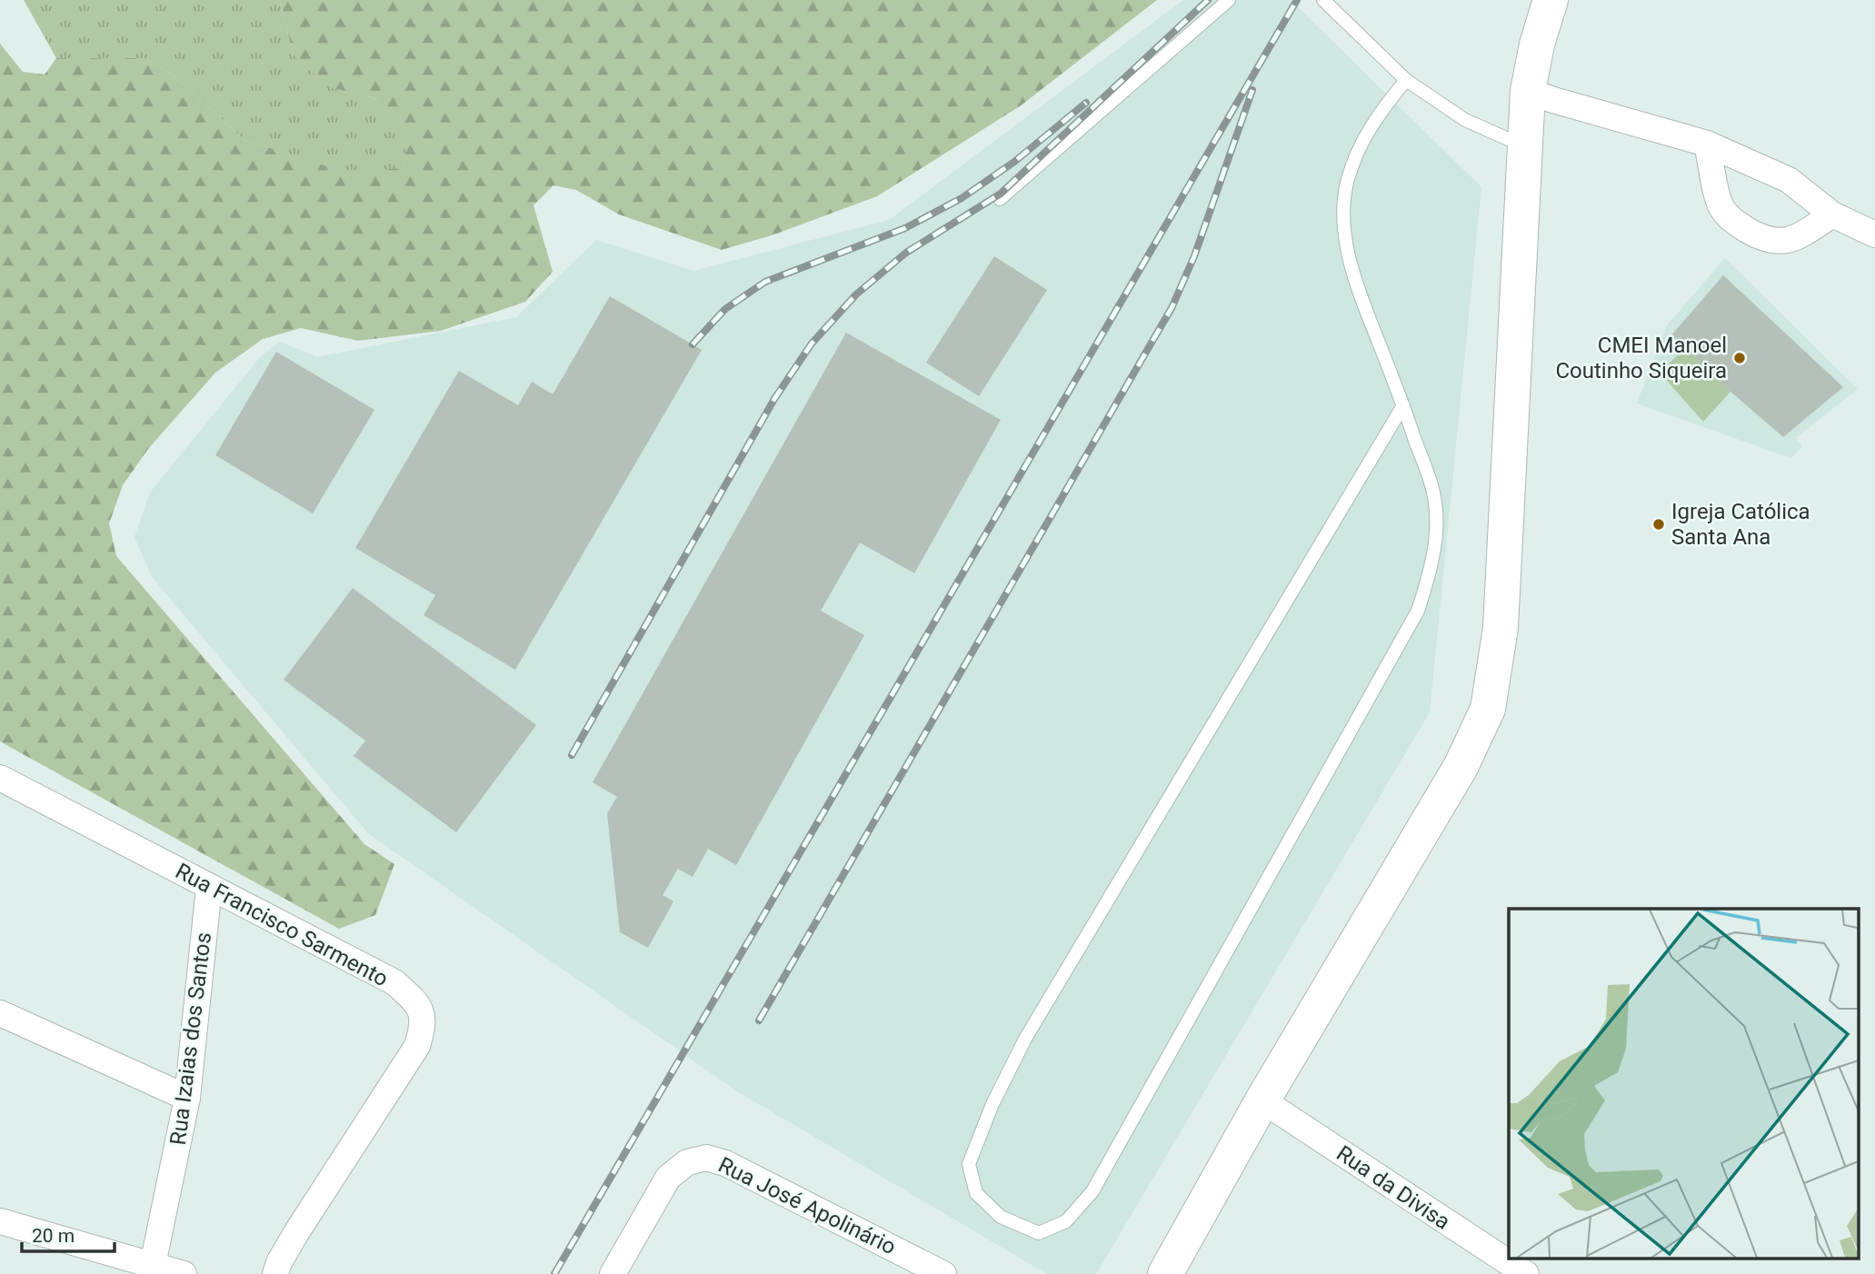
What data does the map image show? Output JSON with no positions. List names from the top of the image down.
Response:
{
  "streets": {
    "street": [
      "Rua Francisco Sarmento",
      "Rua Izaias dos Santos",
      "Rua da Divisa",
      "Rua José Apolinário"
    ]
  },
  "crossings": [
    ["Rua Francisco Sarmento", "Rua Izaias dos Santos"]
  ],
  "places": ["CMEI Manoel Coutinho Siqueira", "Igreja Católica Santa Ana"],
  "scale_bar": "20 m"
}
